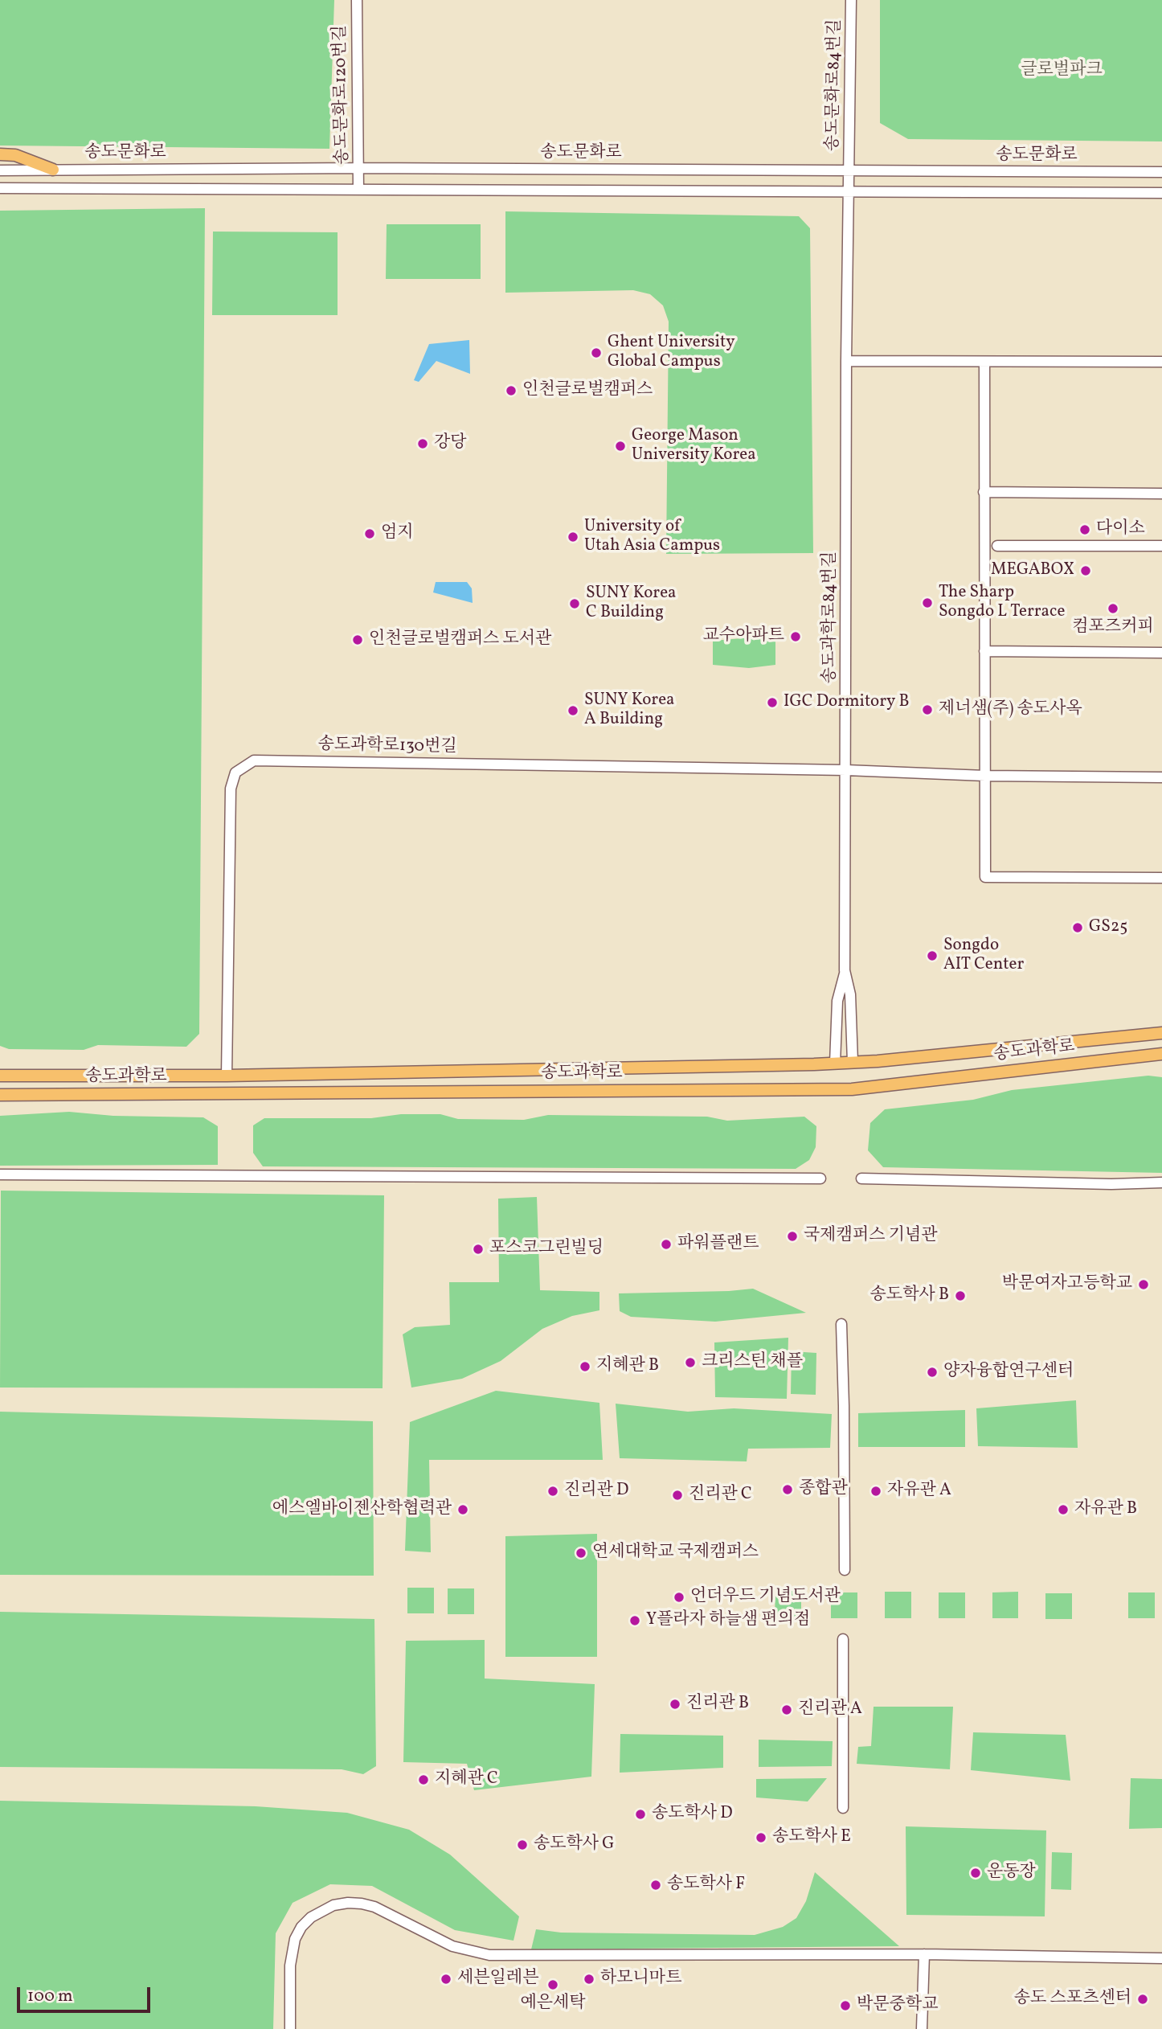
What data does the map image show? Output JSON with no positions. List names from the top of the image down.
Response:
{
  "streets": {
    "main road": ["송도과학로"],
    "street": [
      "송도문화로84번길",
      "송도문화로120번길",
      "송도문화로",
      "송도과학로84번길",
      "송도과학로130번길"
    ]
  },
  "crossings": [
    ["송도문화로84번길", "송도문화로"],
    ["송도문화로84번길", "송도과학로84번길"],
    ["송도문화로120번길", "송도문화로"],
    ["송도문화로", "송도과학로84번길"],
    ["송도과학로84번길", "송도과학로130번길"],
    ["송도과학로84번길", "송도과학로"],
    ["송도과학로130번길", "송도과학로"]
  ],
  "parks": ["글로벌파크"],
  "places": [
    "Ghent University Global Campus",
    "인천글로벌캠퍼스",
    "강당",
    "George Mason University Korea",
    "다이소",
    "엄지",
    "University of Utah Asia Campus",
    "MEGABOX",
    "The Sharp Songdo L Terrace",
    "SUNY Korea C Building",
    "컴포즈커피",
    "교수아파트",
    "인천글로벌캠퍼스 도서관",
    "IGC Dormitory B",
    "제너샘(주) 송도사옥",
    "SUNY Korea A Building",
    "GS25",
    "Songdo AIT Center",
    "국제캠퍼스 기념관",
    "파워플랜트",
    "포스코그린빌딩",
    "박문여자고등학교",
    "송도학사 B",
    "크리스틴 채플",
    "지혜관 B",
    "양자융합연구센터",
    "종합관",
    "진리관 D",
    "자유관 A",
    "진리관 C",
    "에스엘바이젠산학협력관",
    "자유관 B",
    "연세대학교 국제캠퍼스",
    "언더우드 기념도서관",
    "Y플라자 하늘샘 편의점",
    "진리관 B",
    "진리관 A",
    "지혜관 C",
    "송도학사 D",
    "송도학사 E",
    "송도학사 G",
    "운동장",
    "송도학사 F",
    "세븐일레븐",
    "하모니마트",
    "예은세탁",
    "송도 스포츠센터",
    "박문중학교"
  ],
  "scale_bar": "100 m"
}
